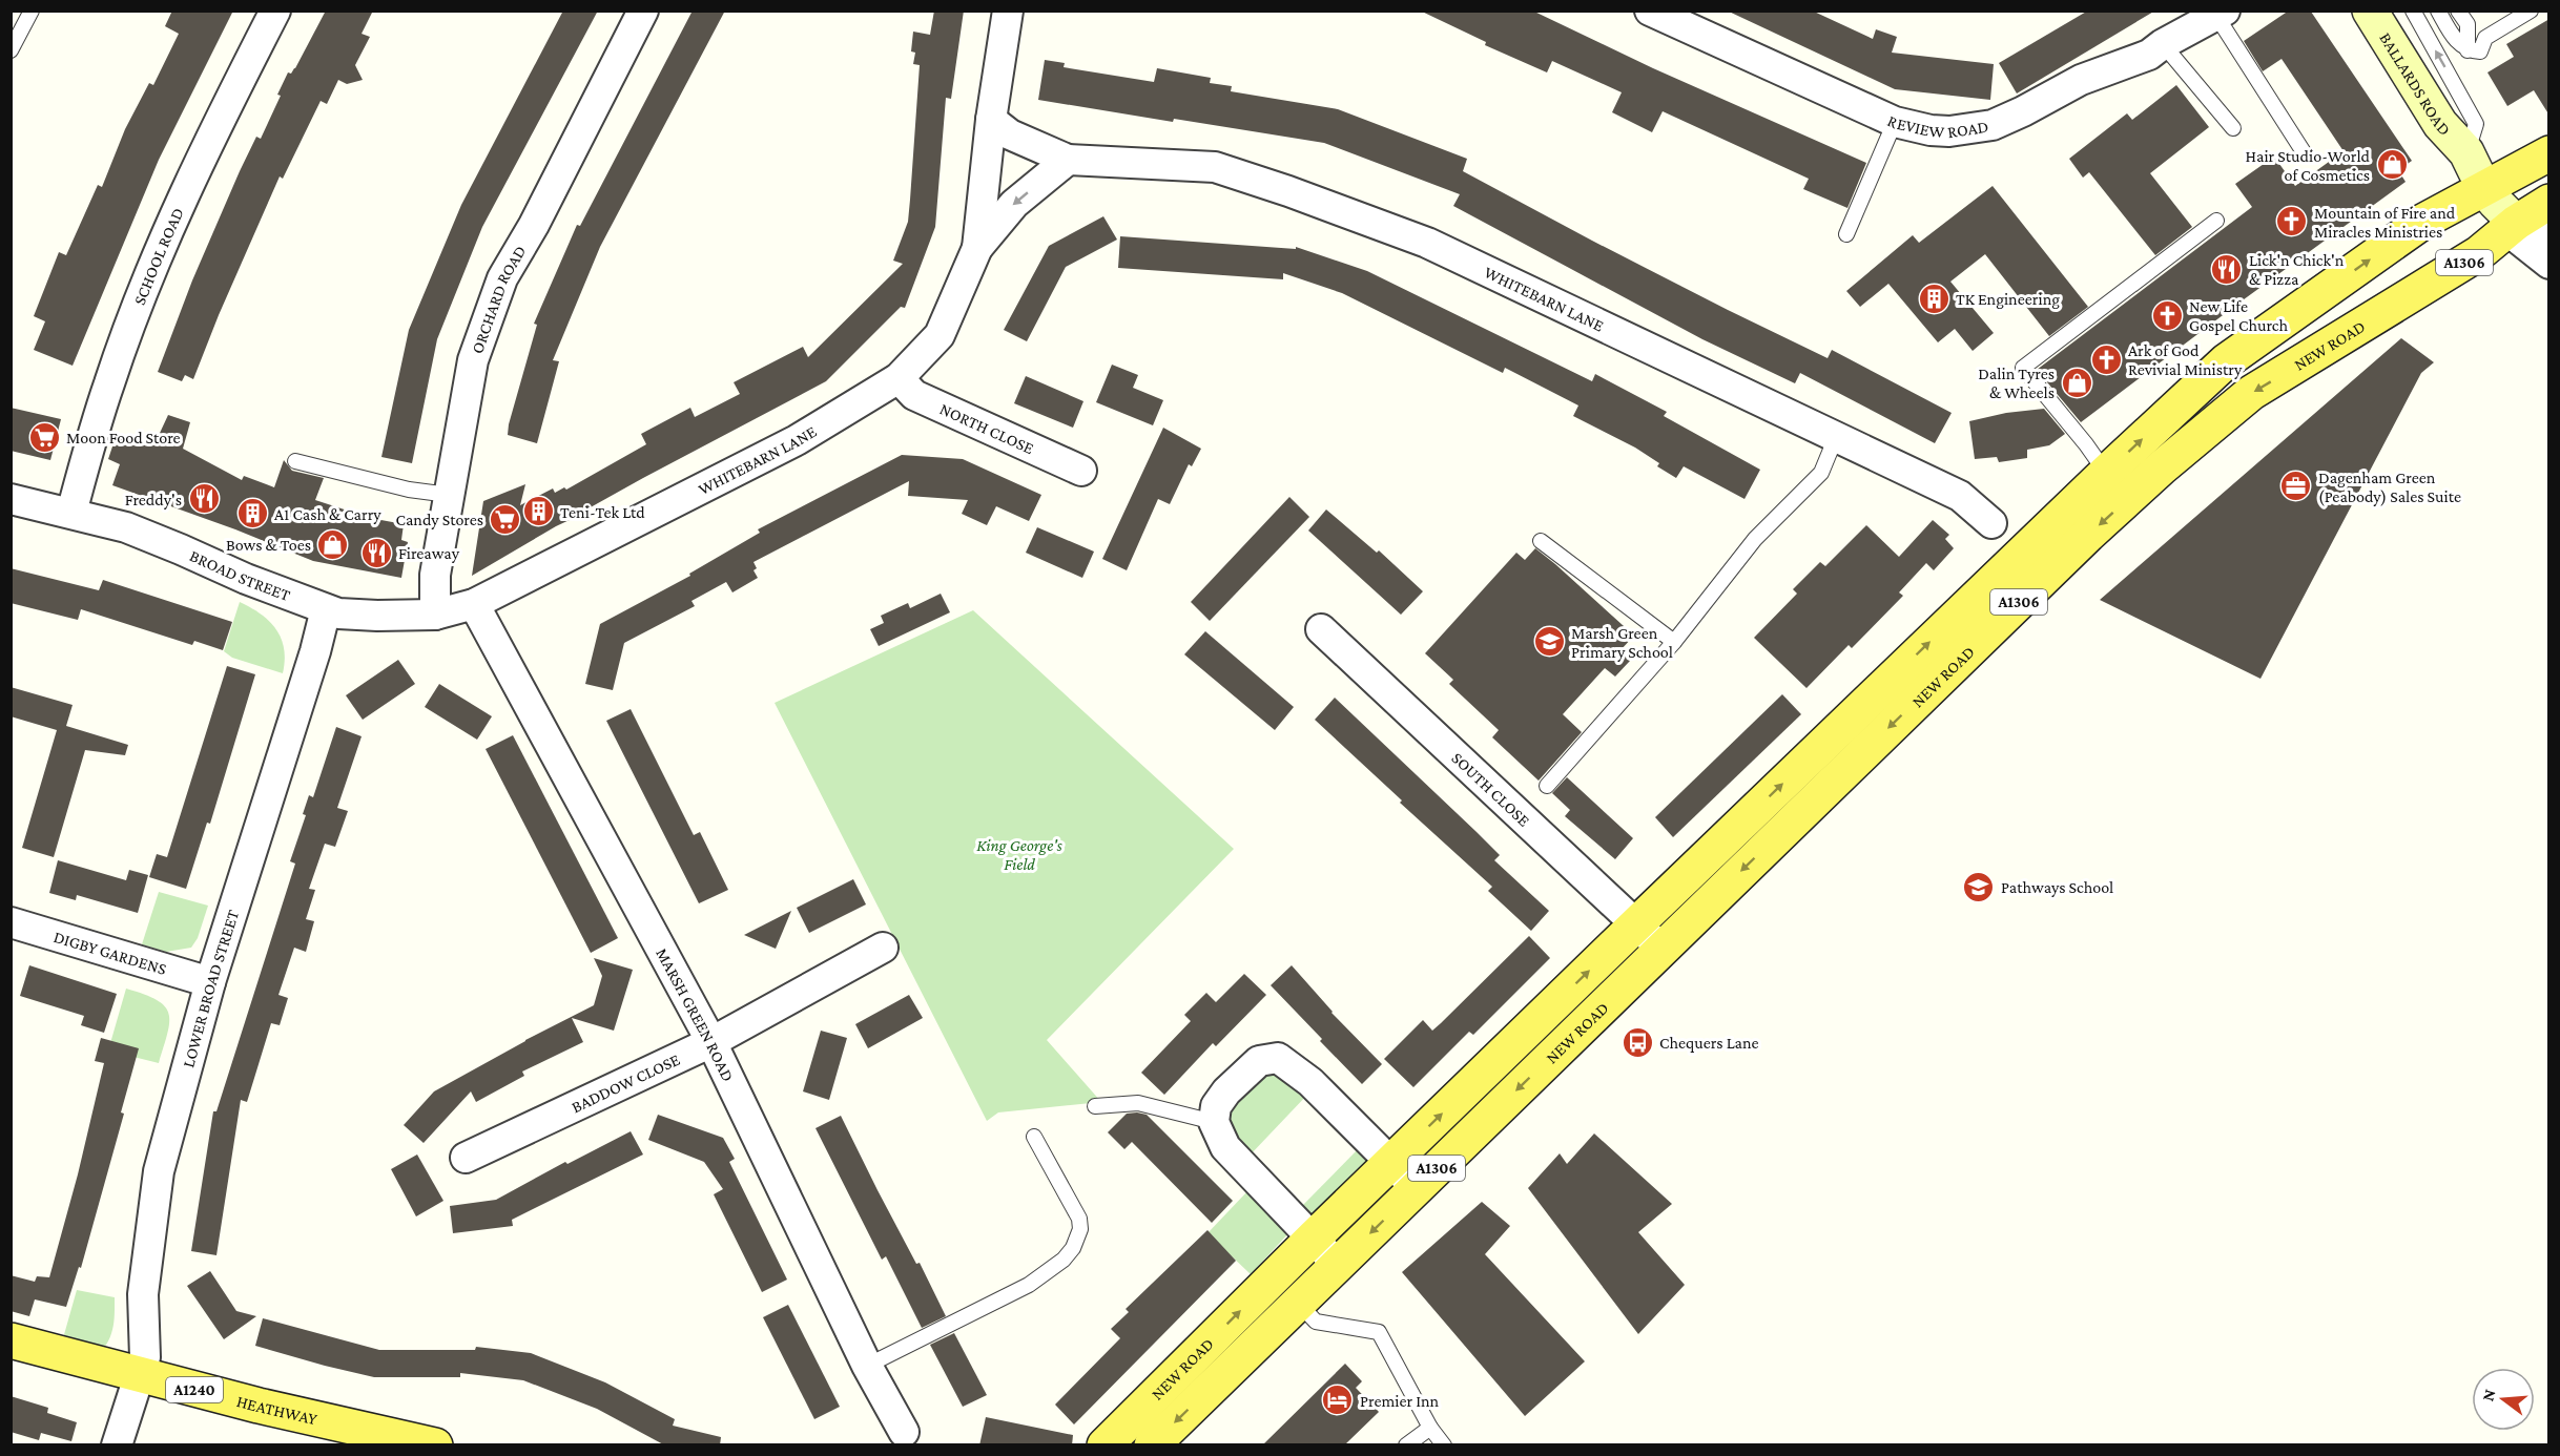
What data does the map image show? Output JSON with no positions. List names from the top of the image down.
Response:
{
  "streets": {
    "main road": [
      "BALLARDS ROAD",
      "A1306",
      "NEW ROAD",
      "A1240",
      "HEATHWAY"
    ],
    "street": [
      "REVIEW ROAD",
      "SCHOOL ROAD",
      "WHITEBARN LANE",
      "ORCHARD ROAD",
      "NORTH CLOSE",
      "BROAD STREET",
      "SOUTH CLOSE",
      "DIGBY GARDENS",
      "LOWER BROAD STREET",
      "MARSH GREEN ROAD",
      "BADDOW CLOSE"
    ]
  },
  "crossings": [
    ["BALLARDS ROAD", "NEW ROAD"],
    ["SCHOOL ROAD", "BROAD STREET"],
    ["WHITEBARN LANE", "NORTH CLOSE"],
    ["WHITEBARN LANE", "BROAD STREET"],
    ["WHITEBARN LANE", "MARSH GREEN ROAD"],
    ["ORCHARD ROAD", "BROAD STREET"],
    ["NEW ROAD", "SOUTH CLOSE"],
    ["BROAD STREET", "LOWER BROAD STREET"],
    ["BROAD STREET", "MARSH GREEN ROAD"],
    ["DIGBY GARDENS", "LOWER BROAD STREET"],
    ["LOWER BROAD STREET", "HEATHWAY"],
    ["MARSH GREEN ROAD", "BADDOW CLOSE"]
  ],
  "parks": ["King George's Field"],
  "places": {
    "shop": ["Hair Studio-World of Cosmetics", "Dalin Tyres & Wheels", "Bows & Toes"],
    "church": ["Mountain of Fire and Miracles Ministries", "New Life Gospel Church", "Ark of God Revivial Ministry"],
    "restaurant": ["Lick'n Chick'n & Pizza", "Freddy's", "Fireaway"],
    "building": ["TK Engineering", "Teni-Tek Ltd", "A1 Cash & Carry"],
    "supermarket": ["Moon Food Store", "Candy Stores"],
    "office": ["Dagenham Green (Peabody) Sales Suite"],
    "school or university": ["Marsh Green Primary School", "Pathways School"],
    "bus stop": ["Chequers Lane"],
    "hotel": ["Premier Inn"]
  },
  "north": "left"
}
